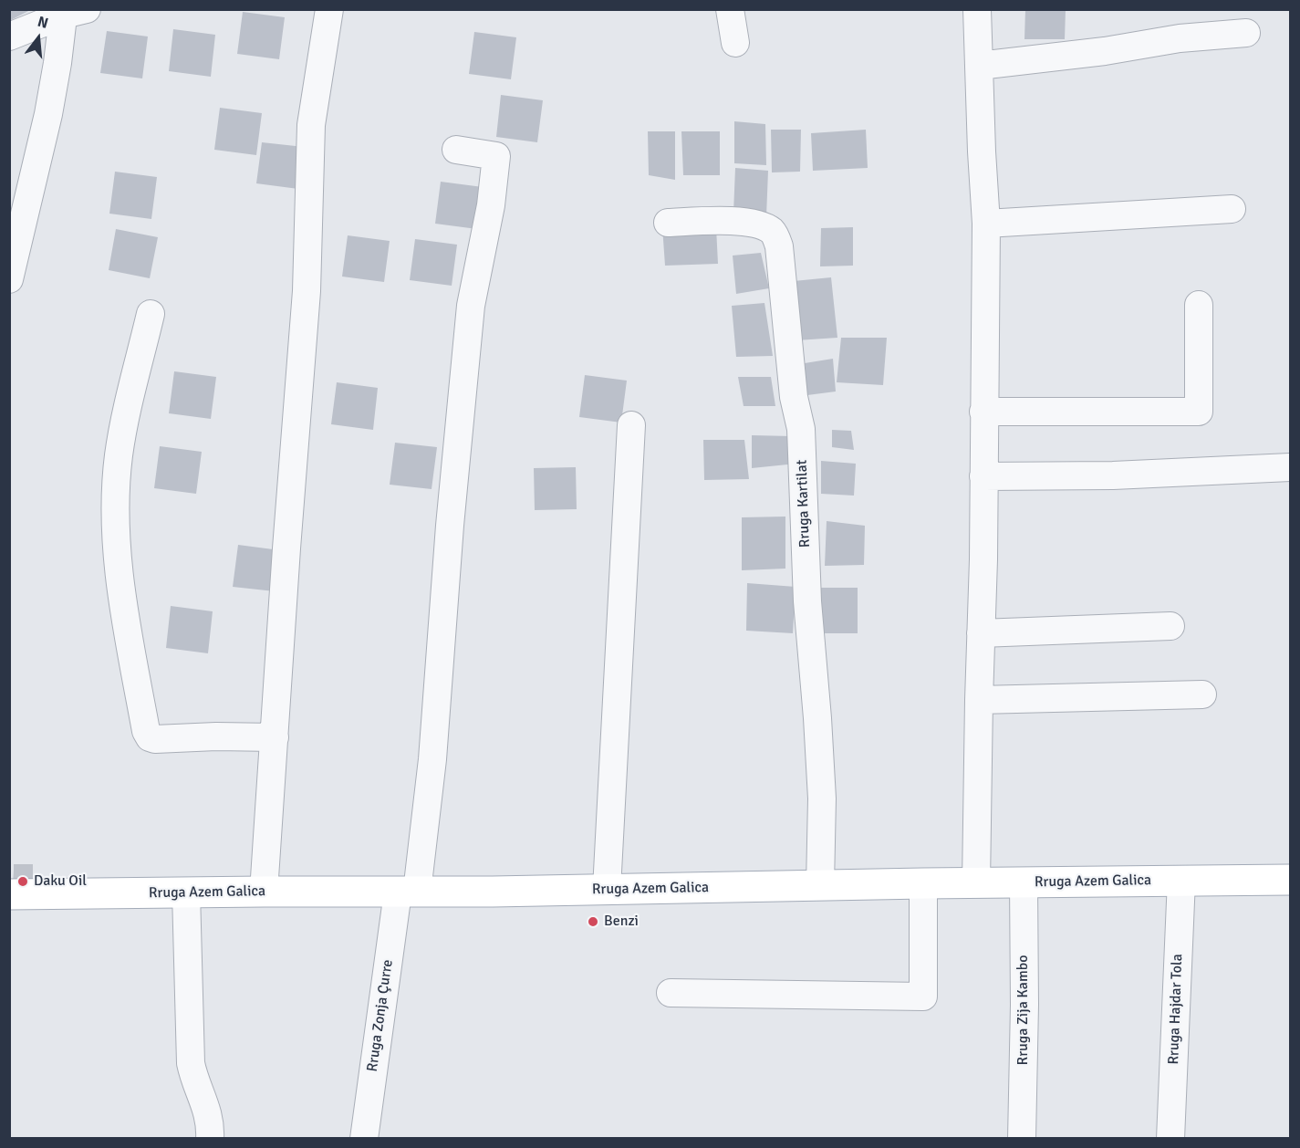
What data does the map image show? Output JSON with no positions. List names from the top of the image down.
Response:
{
  "streets": {
    "main road": ["Rruga Azem Galica"],
    "street": [
      "Rruga Kartilat",
      "Rruga Hajdar Tola",
      "Rruga Zija Kambo",
      "Rruga Zonja Çurre"
    ]
  },
  "crossings": [
    ["Rruga Kartilat", "Rruga Azem Galica"],
    ["Rruga Azem Galica", "Rruga Hajdar Tola"],
    ["Rruga Azem Galica", "Rruga Zija Kambo"],
    ["Rruga Azem Galica", "Rruga Zonja Çurre"]
  ],
  "places": ["Daku Oil", "Benzi"],
  "north": "top"
}
